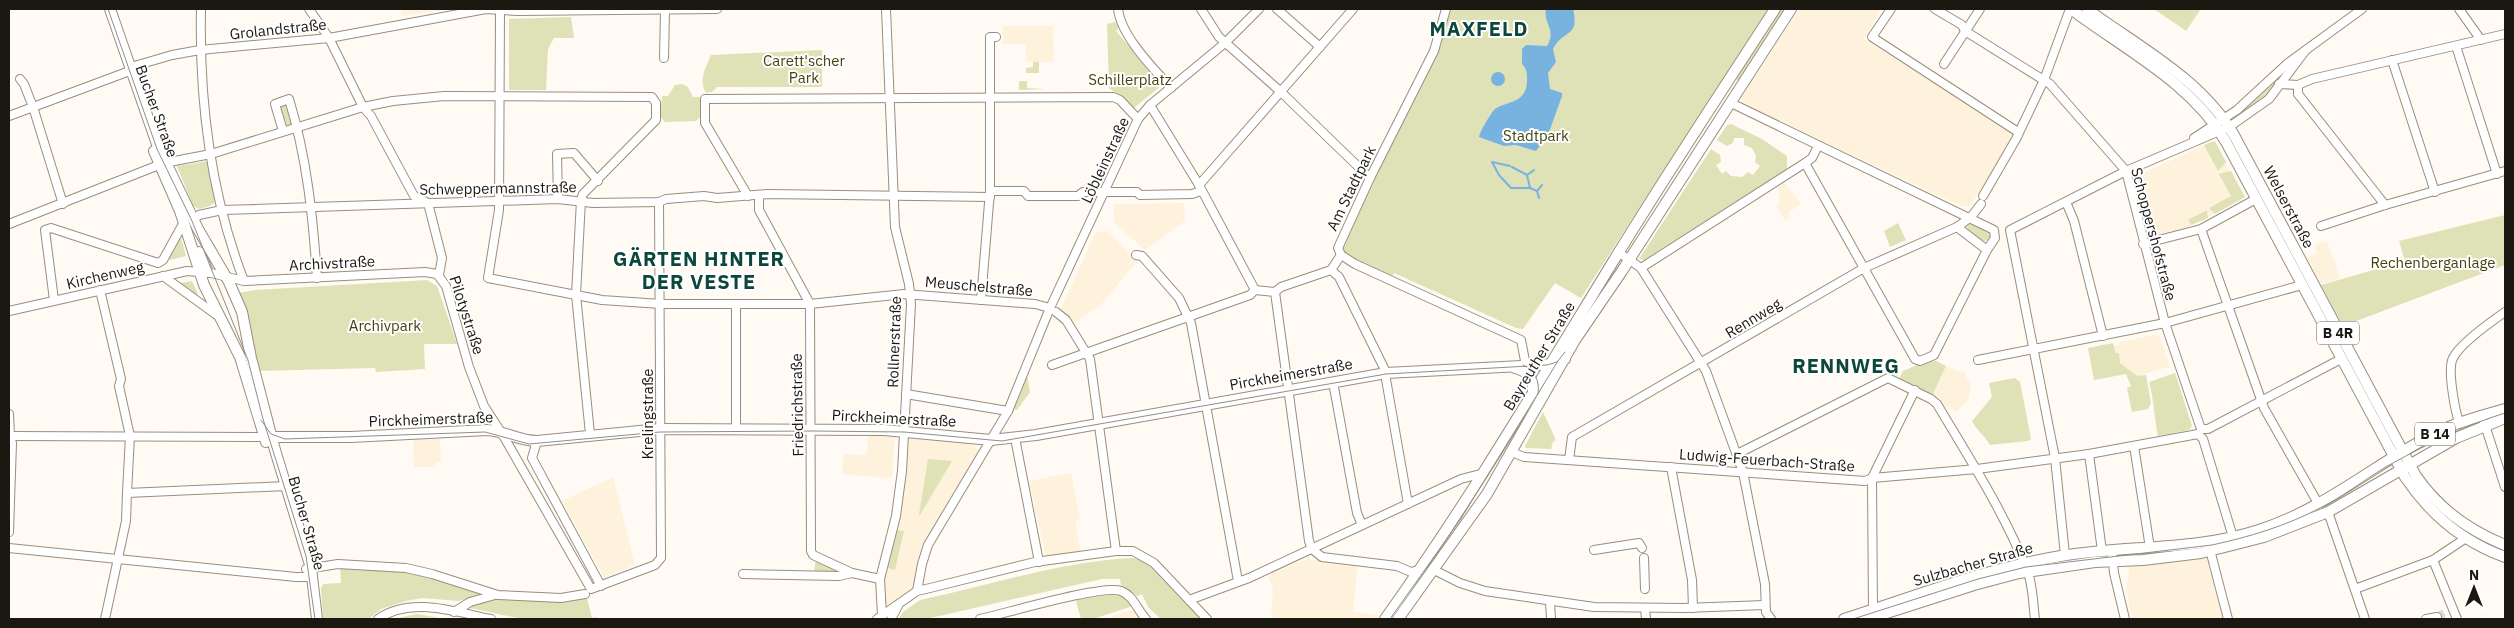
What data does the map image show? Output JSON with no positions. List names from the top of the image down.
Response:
{
  "streets": {
    "main road": [
      "Bucher Straße",
      "Welserstraße",
      "B 4R",
      "Bayreuther Straße",
      "Pirckheimerstraße",
      "B 14",
      "Sulzbacher Straße"
    ],
    "street": [
      "Grolandstraße",
      "Löbleinstraße",
      "Schweppermannstraße",
      "Am Stadtpark",
      "Schoppershofstraße",
      "Archivstraße",
      "Kirchenweg",
      "Meuschelstraße",
      "Pilotystraße",
      "Rennweg",
      "Rollnerstraße",
      "Friedrichstraße",
      "Krelingstraße",
      "Ludwig-Feuerbach-Straße"
    ]
  },
  "crossings": [
    ["Grolandstraße", "Bucher Straße"],
    ["Bucher Straße", "Schweppermannstraße"],
    ["Bucher Straße", "Archivstraße"],
    ["Bucher Straße", "Kirchenweg"],
    ["Bucher Straße", "Pirckheimerstraße"],
    ["Löbleinstraße", "Schweppermannstraße"],
    ["Löbleinstraße", "Meuschelstraße"],
    ["Löbleinstraße", "Pirckheimerstraße"],
    ["Schweppermannstraße", "Meuschelstraße"],
    ["Schweppermannstraße", "Pilotystraße"],
    ["Schweppermannstraße", "Rollnerstraße"],
    ["Schweppermannstraße", "Friedrichstraße"],
    ["Schweppermannstraße", "Krelingstraße"],
    ["Am Stadtpark", "Pirckheimerstraße"],
    ["Welserstraße", "Rennweg"],
    ["Welserstraße", "B 4R"],
    ["Welserstraße", "B 14"],
    ["Welserstraße", "Ludwig-Feuerbach-Straße"],
    ["Schoppershofstraße", "Rennweg"],
    ["Schoppershofstraße", "Ludwig-Feuerbach-Straße"],
    ["Schoppershofstraße", "Sulzbacher Straße"],
    ["Archivstraße", "Pilotystraße"],
    ["Meuschelstraße", "Rollnerstraße"],
    ["Meuschelstraße", "Friedrichstraße"],
    ["Meuschelstraße", "Krelingstraße"],
    ["Pilotystraße", "Pirckheimerstraße"],
    ["Pilotystraße", "Krelingstraße"],
    ["Rennweg", "Ludwig-Feuerbach-Straße"],
    ["B 4R", "B 14"],
    ["Rollnerstraße", "Pirckheimerstraße"],
    ["Rollnerstraße", "Friedrichstraße"],
    ["Bayreuther Straße", "Pirckheimerstraße"],
    ["Bayreuther Straße", "Ludwig-Feuerbach-Straße"],
    ["Pirckheimerstraße", "Friedrichstraße"],
    ["Pirckheimerstraße", "Krelingstraße"]
  ],
  "districts": ["MAXFELD", "GÄRTEN HINTER DER VESTE", "RENNWEG"],
  "parks": [
    "Carett'scher Park",
    "Schillerplatz",
    "Stadtpark",
    "Rechenberganlage",
    "Archivpark"
  ],
  "north": "top"
}
